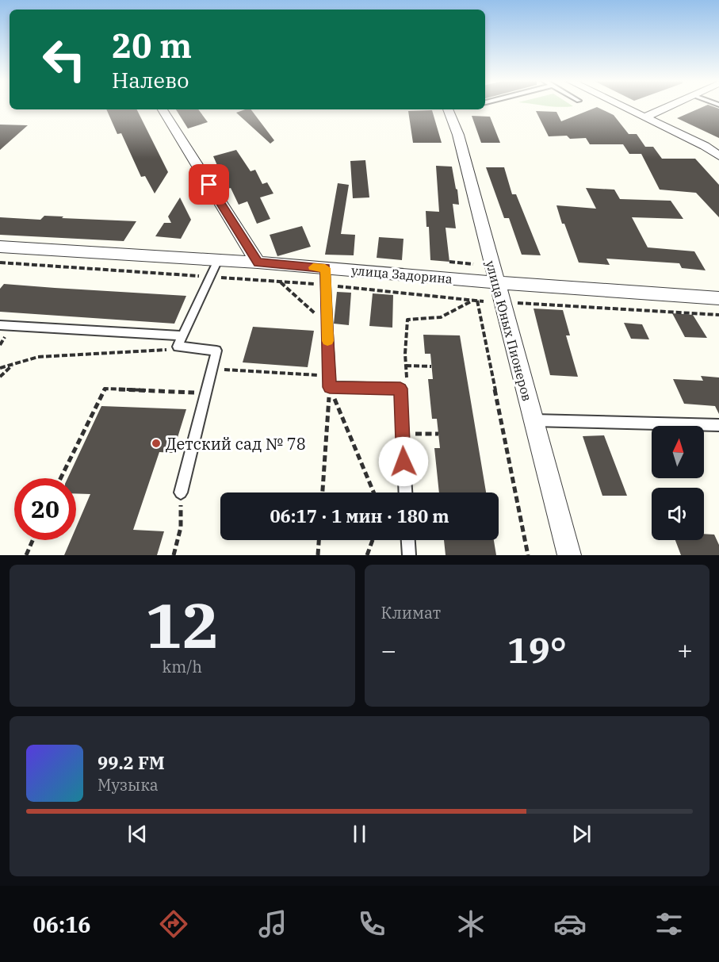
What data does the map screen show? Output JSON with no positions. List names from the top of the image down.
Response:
{
  "streets": {
    "street": ["улица Задорина", "улица Юных Пионеров"]
  },
  "crossings": [
    ["улица Задорина", "улица Юных Пионеров"]
  ],
  "places": ["Детский сад № 78"],
  "north": "top",
  "page": {
    "turn": ["20 m", "Налево"],
    "limit": "20",
    "trip": "06:17 · 1 мин · 180 m",
    "tile": [
      ["12", "km/h"],
      "Климат"
    ],
    "heat": ["−", "19°", "+"],
    "song": ["99.2 FM", "Музыка"],
    "tabs": "06:16"
  }
}
